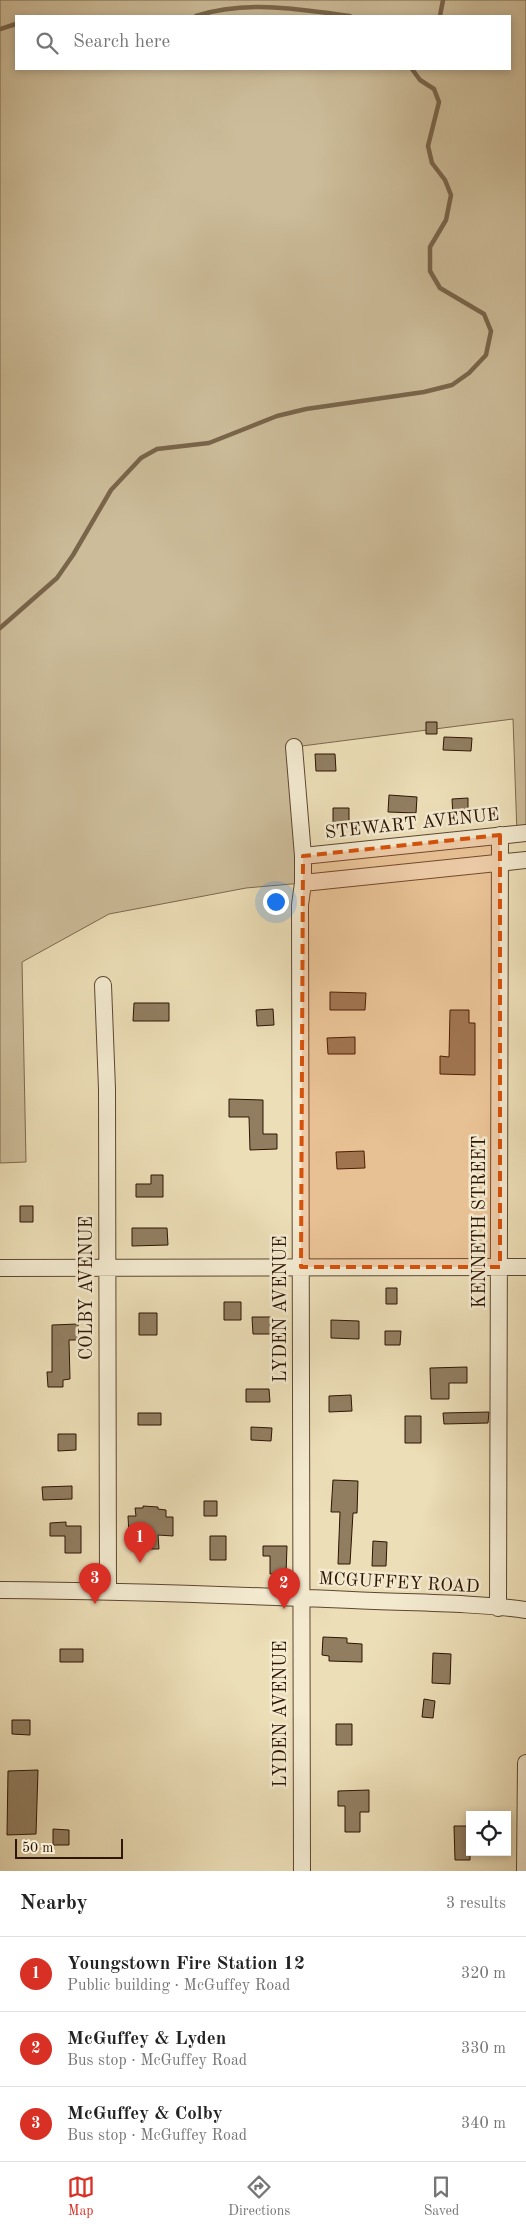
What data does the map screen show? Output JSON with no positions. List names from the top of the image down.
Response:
{
  "streets": {
    "street": [
      "STEWART AVENUE",
      "KENNETH STREET",
      "COLBY AVENUE",
      "LYDEN AVENUE",
      "MCGUFFEY ROAD"
    ]
  },
  "crossings": [
    ["STEWART AVENUE", "KENNETH STREET"],
    ["STEWART AVENUE", "LYDEN AVENUE"],
    ["KENNETH STREET", "MCGUFFEY ROAD"],
    ["COLBY AVENUE", "MCGUFFEY ROAD"],
    ["LYDEN AVENUE", "MCGUFFEY ROAD"]
  ],
  "scale_bar": "50 m",
  "page": {
    "search": "Search here",
    "pins": ["1", "3", "2"],
    "scale": "50 m",
    "heading": ["Nearby", "3 results"],
    "list": [
      {
        "mark": "1",
        "name": "Youngstown Fire Station 12",
        "note": "Public building · McGuffey Road",
        "value": "320 m"
      },
      {
        "mark": "2",
        "name": "McGuffey & Lyden",
        "note": "Bus stop · McGuffey Road",
        "value": "330 m"
      },
      {
        "mark": "3",
        "name": "McGuffey & Colby",
        "note": "Bus stop · McGuffey Road",
        "value": "340 m"
      }
    ],
    "nav": ["Map", "Directions", "Saved"]
  }
}
